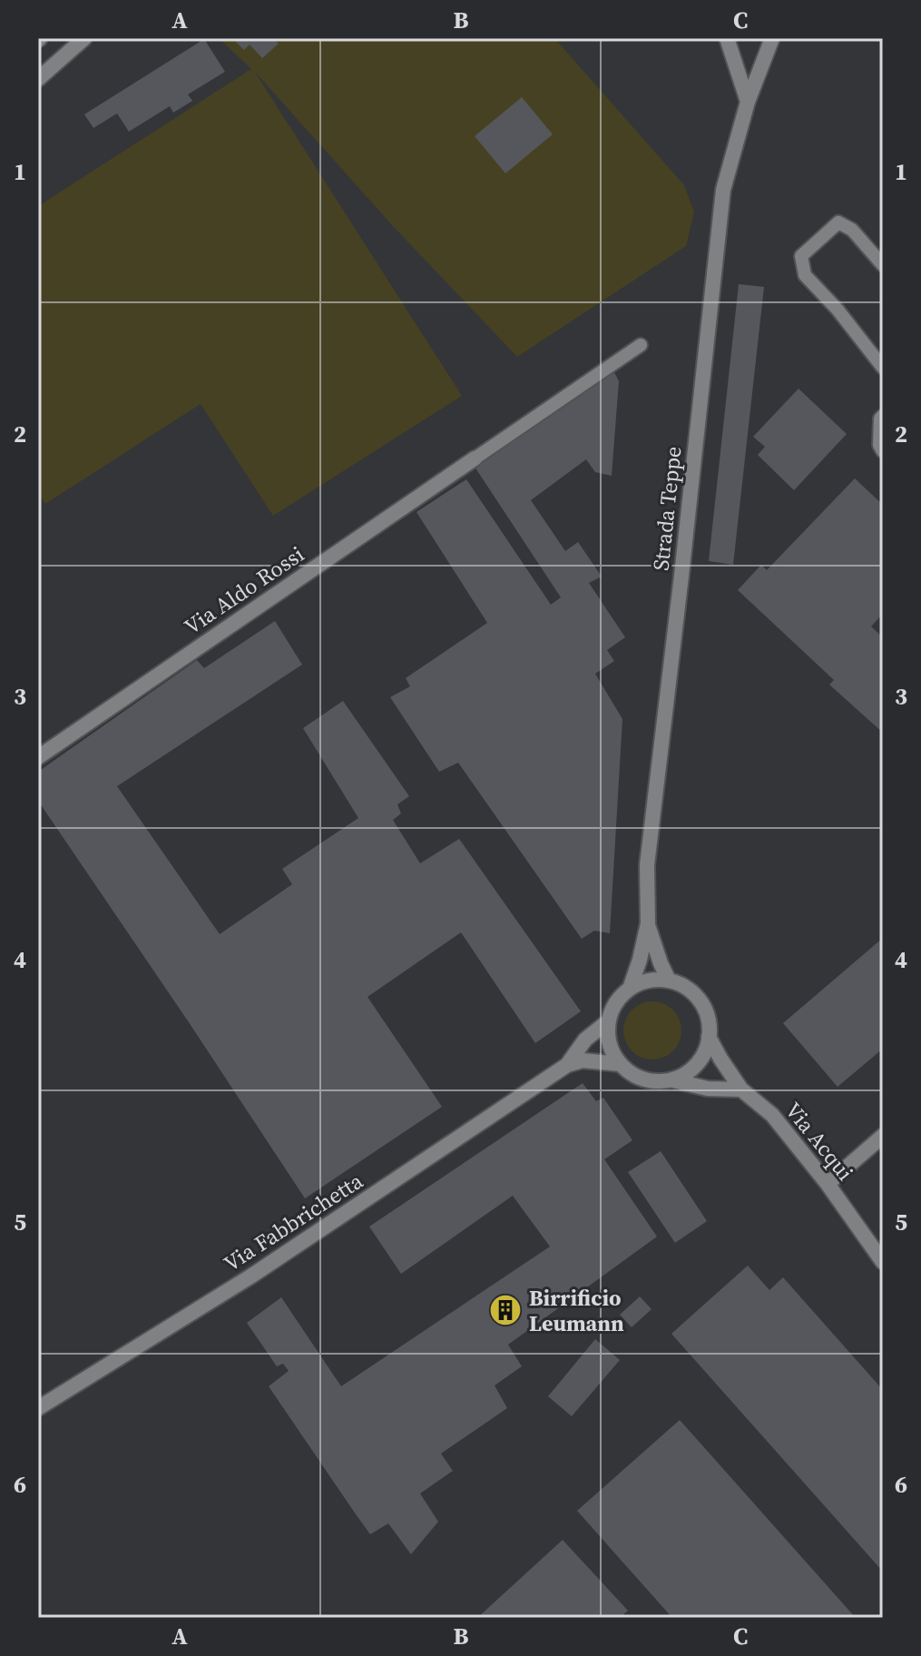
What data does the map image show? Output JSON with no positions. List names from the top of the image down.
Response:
{
  "streets": {
    "street": [
      "Strada Teppe",
      "Via Aldo Rossi",
      "Via Acqui",
      "Via Fabbrichetta"
    ]
  },
  "crossings": [
    ["Strada Teppe", "Via Acqui"],
    ["Strada Teppe", "Via Fabbrichetta"],
    ["Via Acqui", "Via Fabbrichetta"]
  ],
  "places": {
    "building": ["Birrificio Leumann"]
  },
  "grid": {
    "columns": ["A", "B", "C"],
    "rows": [
      "1",
      "2",
      "3",
      "4",
      "5",
      "6"
    ]
  }
}
